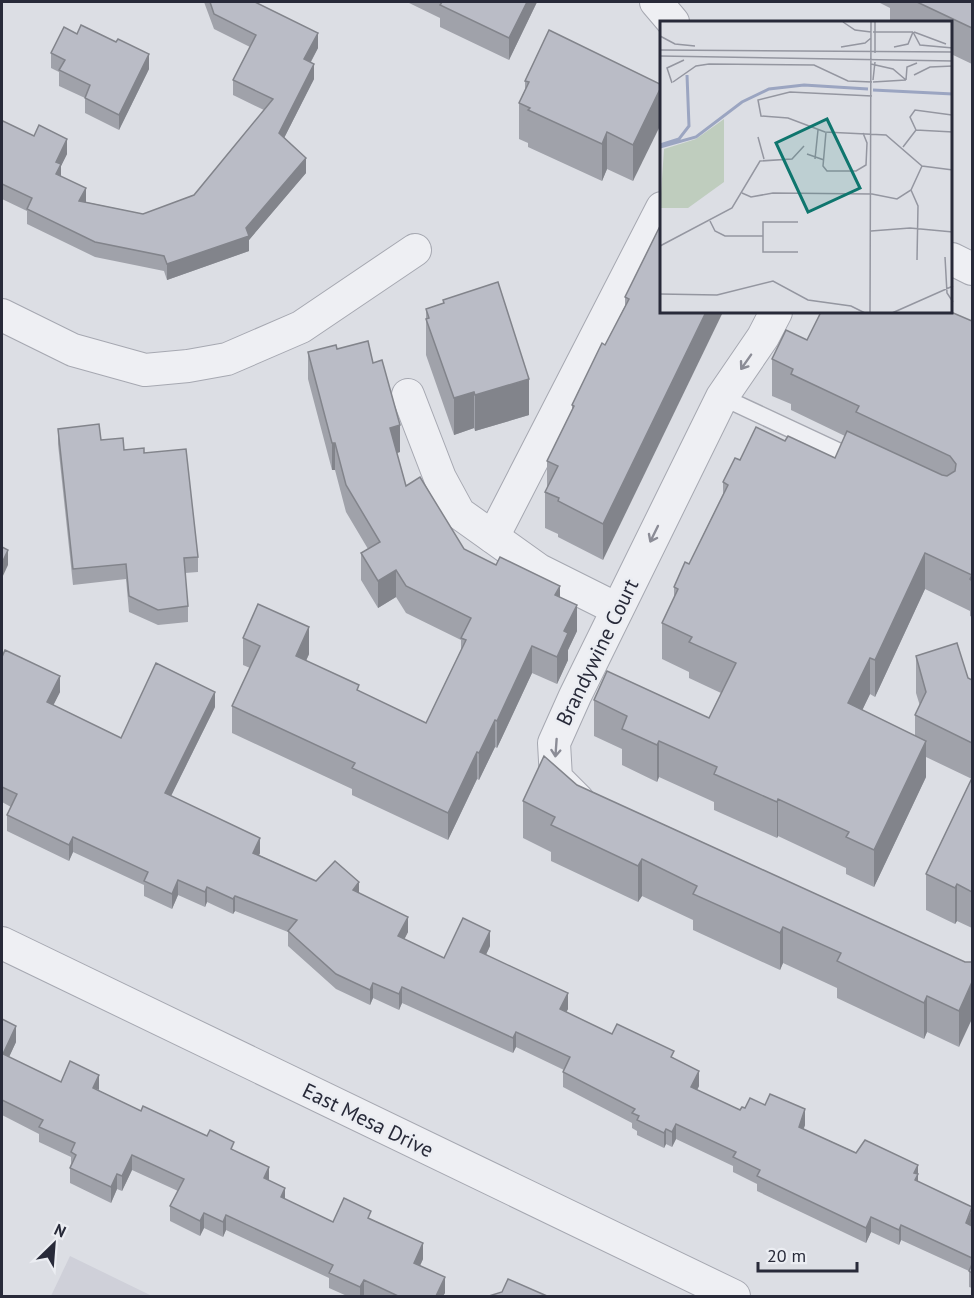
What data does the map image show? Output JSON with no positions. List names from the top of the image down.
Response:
{
  "streets": {
    "street": ["Brandywine Court", "East Mesa Drive"]
  },
  "scale_bar": "20 m",
  "north": "top right"
}
